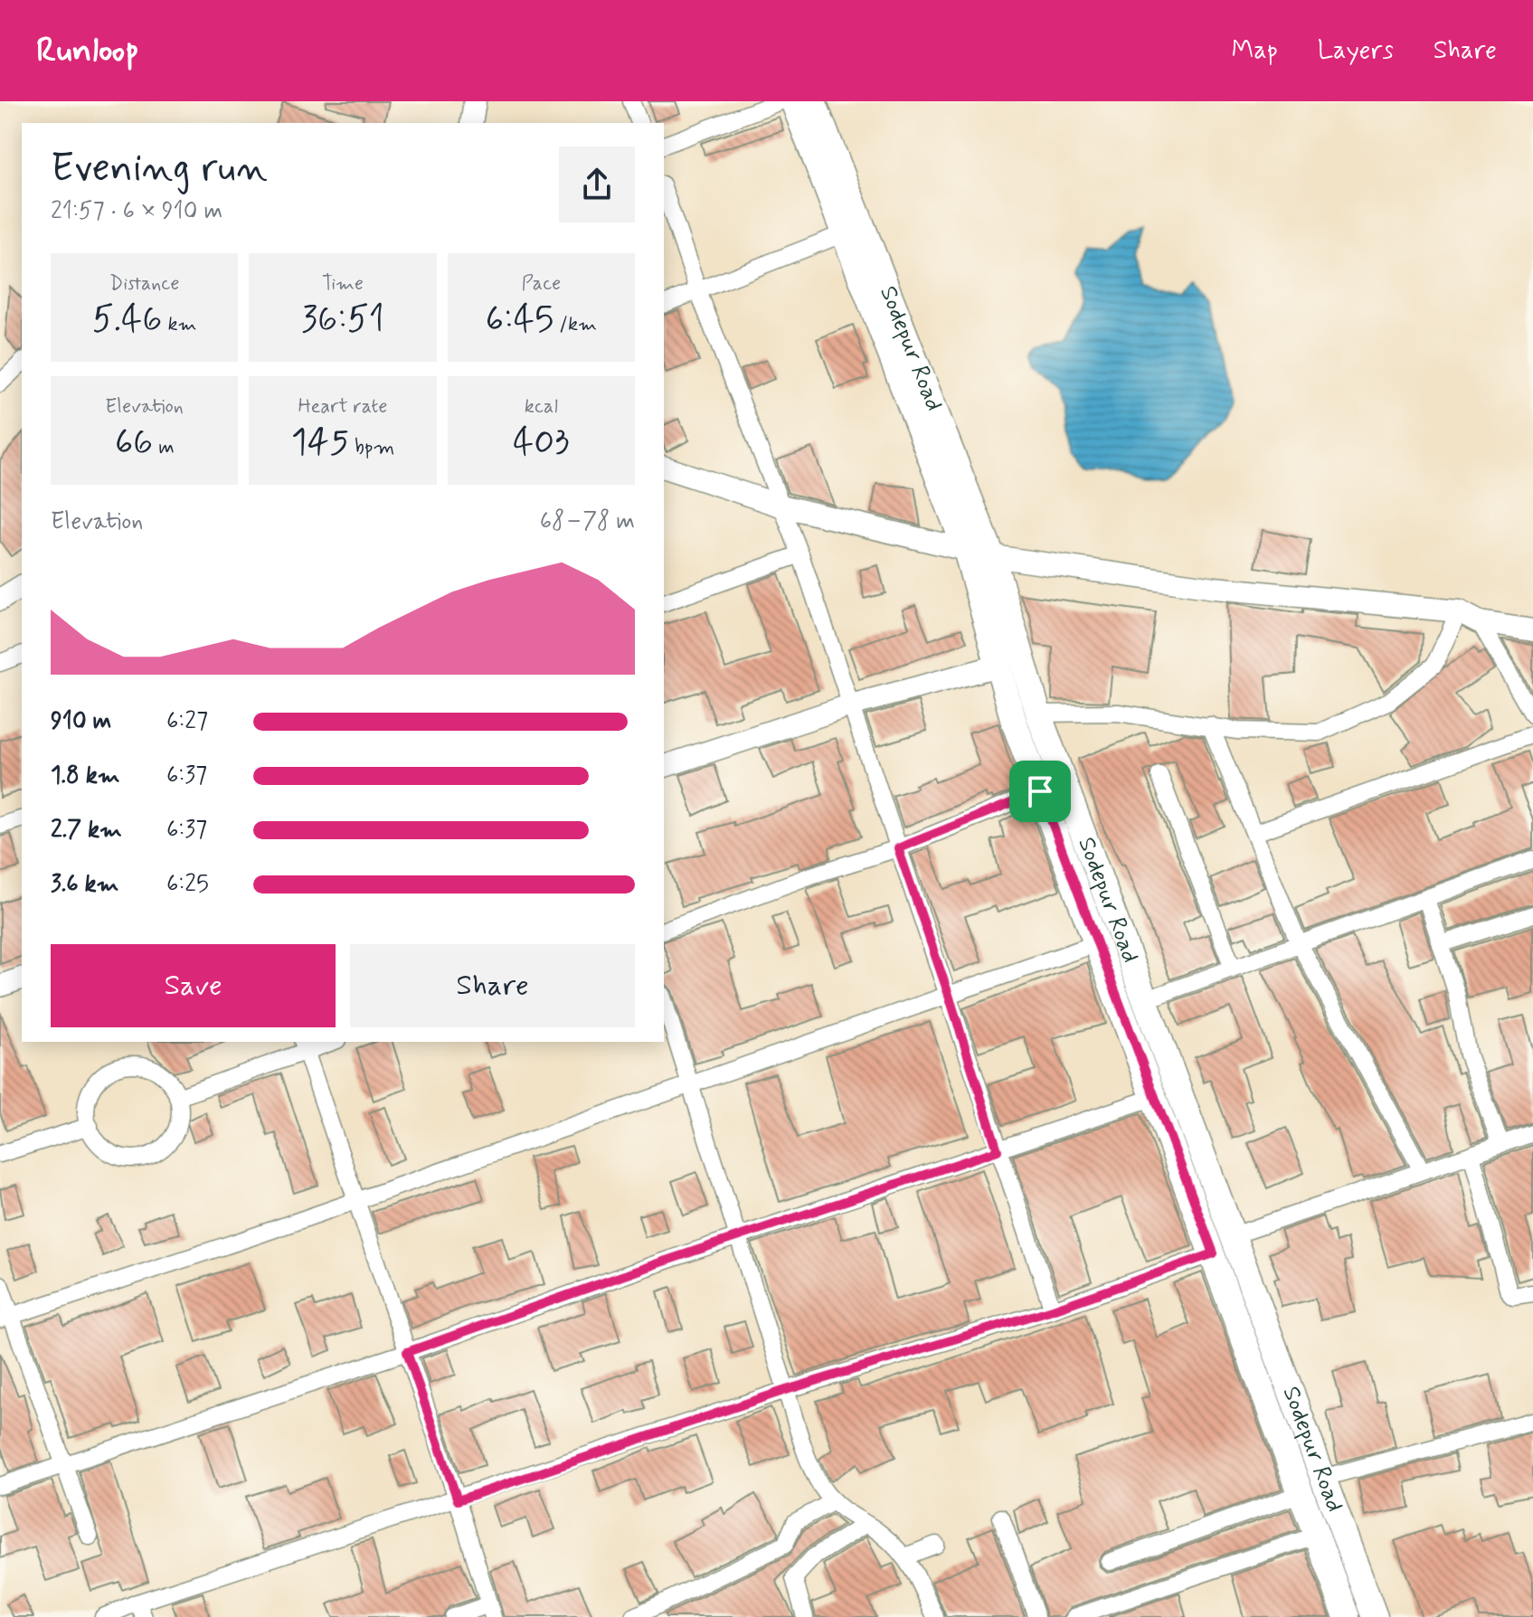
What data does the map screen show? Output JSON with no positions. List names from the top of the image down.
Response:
{
  "streets": {
    "main road": ["Sodepur Road"]
  },
  "page": {
    "header": "Runloop",
    "nav": ["Map", "Layers", "Share"],
    "heading": ["Evening run", "21:57 · 6 × 910 m"],
    "stats": [
      ["Distance", "5.46 km"],
      ["Time", "36:51"],
      ["Pace", "6:45 /km"],
      ["Elevation", "66 m"],
      ["Heart rate", "145 bpm"],
      ["kcal", "403"]
    ],
    "chart": ["Elevation", "68–78 m"],
    "list": [
      {
        "name": "910 m",
        "note": "6:27"
      },
      {
        "name": "1.8 km",
        "note": "6:37"
      },
      {
        "name": "2.7 km",
        "note": "6:37"
      },
      {
        "name": "3.6 km",
        "note": "6:25"
      }
    ],
    "buttons": ["Save", "Share"]
  }
}
